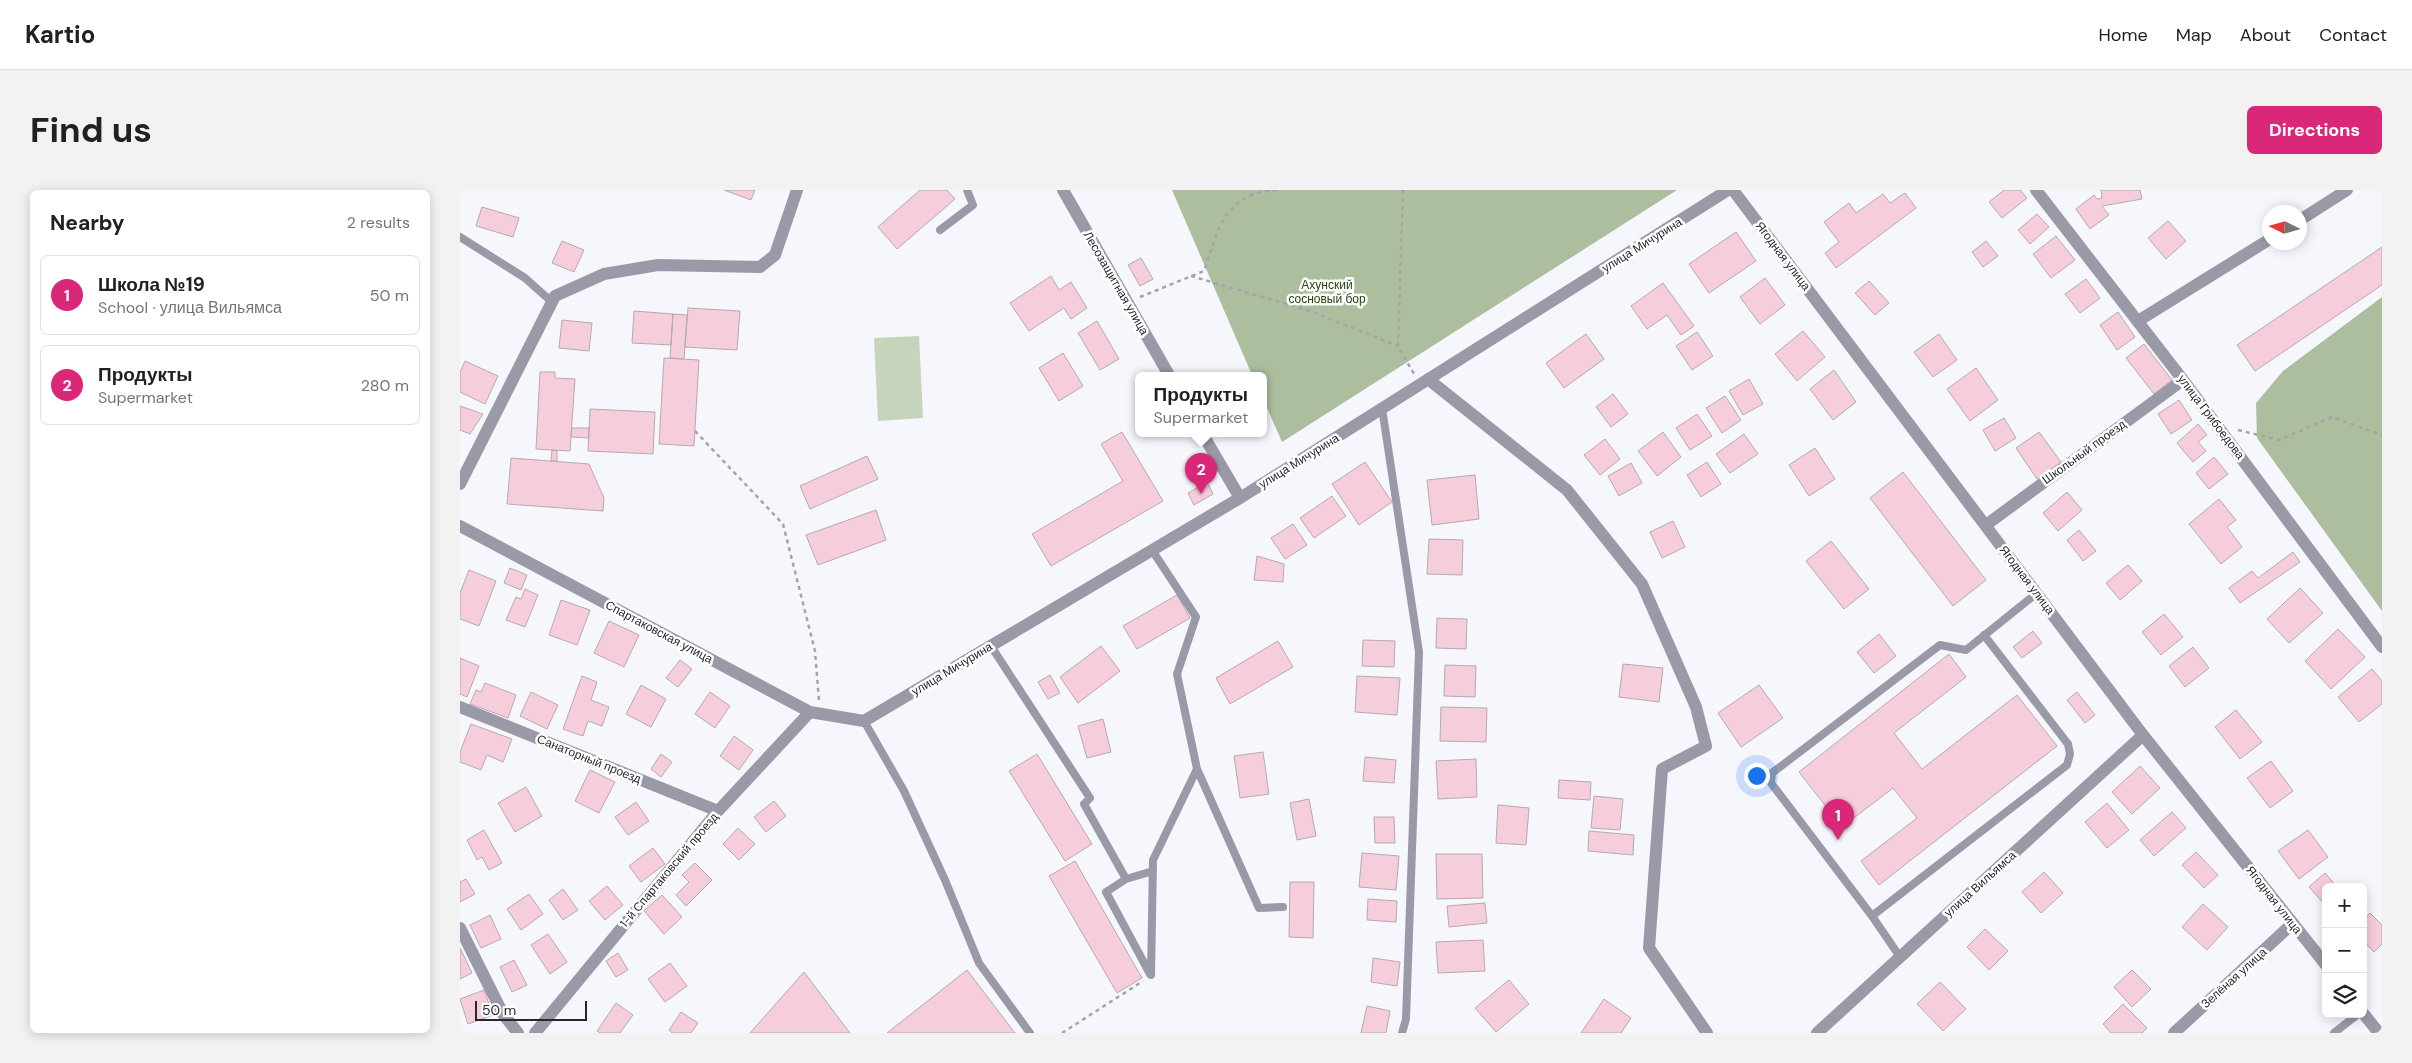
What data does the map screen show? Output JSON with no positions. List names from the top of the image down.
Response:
{
  "streets": {
    "street": [
      "улица Мичурина",
      "Ягодная улица",
      "Лесозащитная улица",
      "улица Грибоедова",
      "Школьный проезд",
      "Спартаковская улица",
      "Санаторный проезд",
      "1-й Спартаковский проезд",
      "улица Вильямса",
      "Зелёная улица"
    ]
  },
  "crossings": [
    ["улица Мичурина", "Спартаковская улица"],
    ["Ягодная улица", "Школьный проезд"],
    ["Ягодная улица", "улица Вильямса"],
    ["Ягодная улица", "Зелёная улица"],
    ["улица Грибоедова", "Школьный проезд"],
    ["Спартаковская улица", "1-й Спартаковский проезд"],
    ["Санаторный проезд", "1-й Спартаковский проезд"]
  ],
  "parks": ["Ахунский сосновый бор"],
  "scale_bar": "50 m",
  "north": "left",
  "page": {
    "header": "Kartio",
    "nav": [
      "Home",
      "Map",
      "About",
      "Contact"
    ],
    "buttons": "Directions",
    "title": "Find us",
    "heading": ["Nearby", "2 results"],
    "list": [
      {
        "mark": "1",
        "name": "Школа №19",
        "note": "School · улица Вильямса",
        "value": "50 m"
      },
      {
        "mark": "2",
        "name": "Продукты",
        "note": "Supermarket",
        "value": "280 m"
      }
    ],
    "popup": ["Продукты", "Supermarket"],
    "pins": ["2", "1"],
    "map_buttons": ["+", "−"],
    "scale": "50 m"
  }
}
